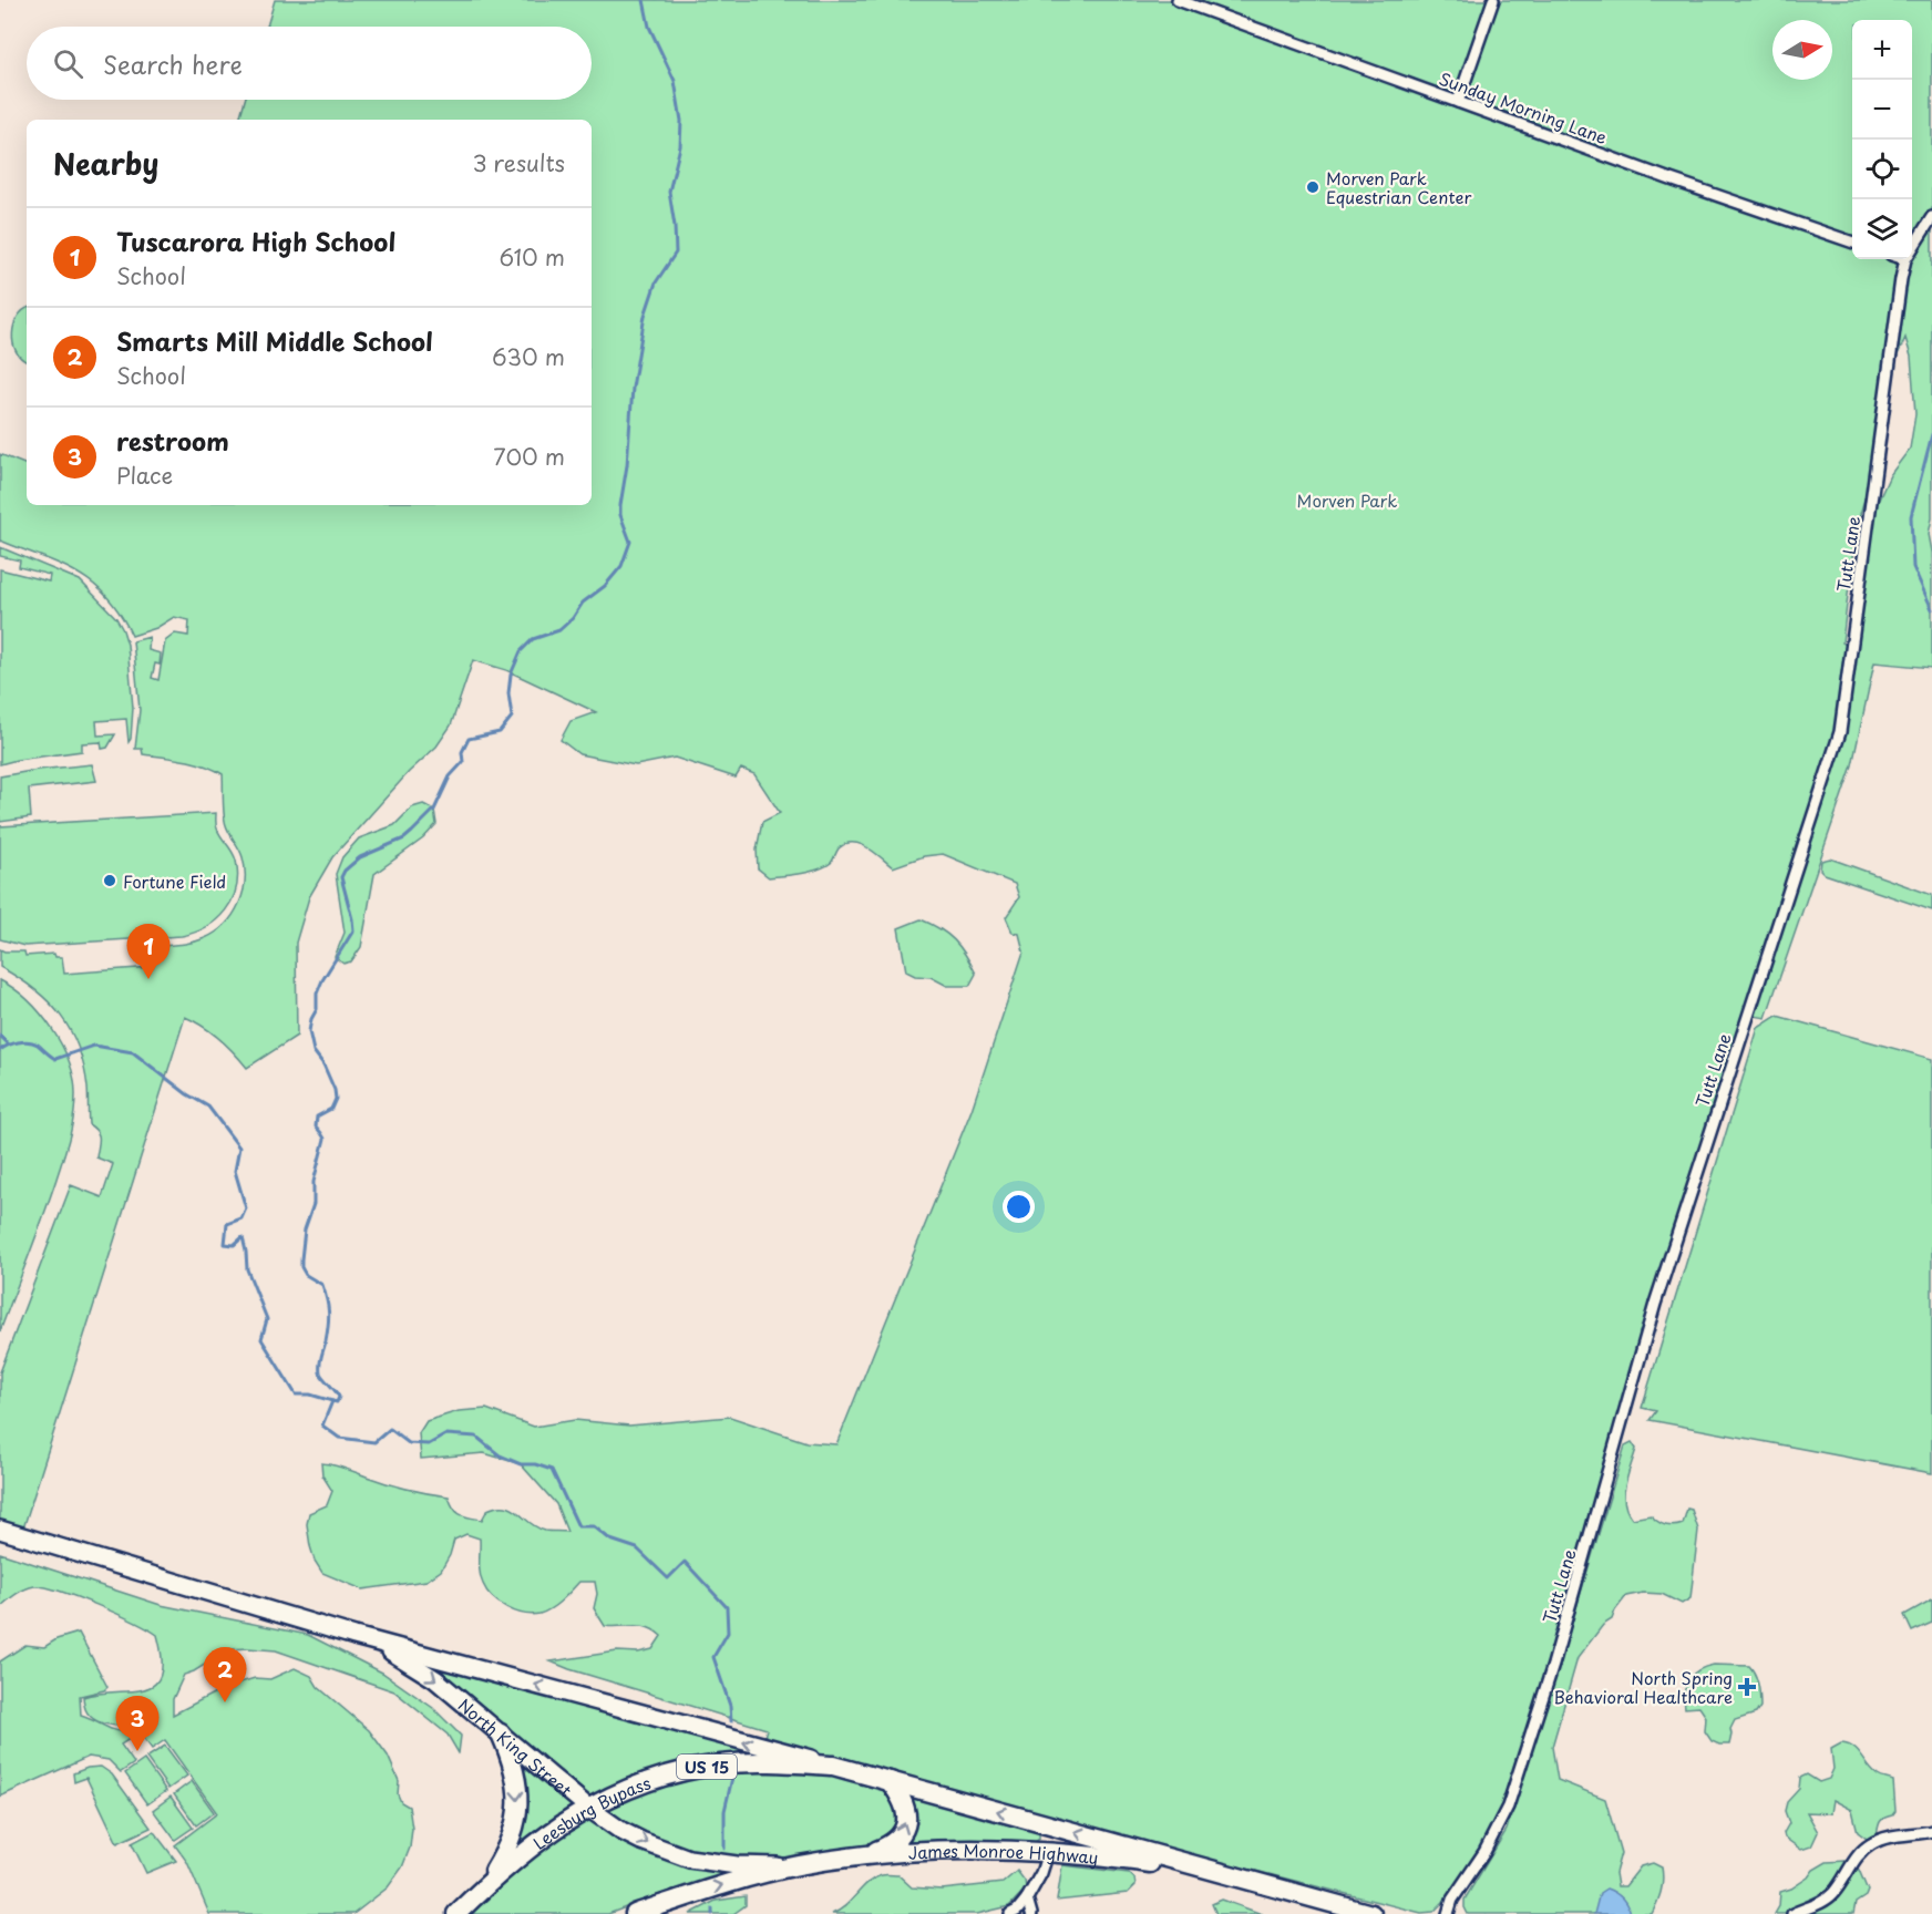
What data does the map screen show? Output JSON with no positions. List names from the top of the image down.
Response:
{
  "streets": {
    "highway": ["US 15", "Leesburg Bypass", "James Monroe Highway"],
    "main road": ["North King Street"],
    "street": ["Sunday Morning Lane", "Tutt Lane"]
  },
  "crossings": [
    ["North King Street", "US 15"],
    ["North King Street", "Leesburg Bypass"],
    ["North King Street", "James Monroe Highway"],
    ["US 15", "James Monroe Highway"],
    ["Leesburg Bypass", "James Monroe Highway"]
  ],
  "parks": ["Morven Park"],
  "places": {
    "other": ["Morven Park Equestrian Center", "Fortune Field"],
    "health": ["North Spring Behavioral Healthcare"]
  },
  "north": "right",
  "page": {
    "map_buttons": ["+", "−"],
    "search": "Search here",
    "heading": ["Nearby", "3 results"],
    "list": [
      {
        "mark": "1",
        "name": "Tuscarora High School",
        "note": "School",
        "value": "610 m"
      },
      {
        "mark": "2",
        "name": "Smarts Mill Middle School",
        "note": "School",
        "value": "630 m"
      },
      {
        "mark": "3",
        "name": "restroom",
        "note": "Place",
        "value": "700 m"
      }
    ],
    "pins": ["1", "2", "3"]
  }
}
